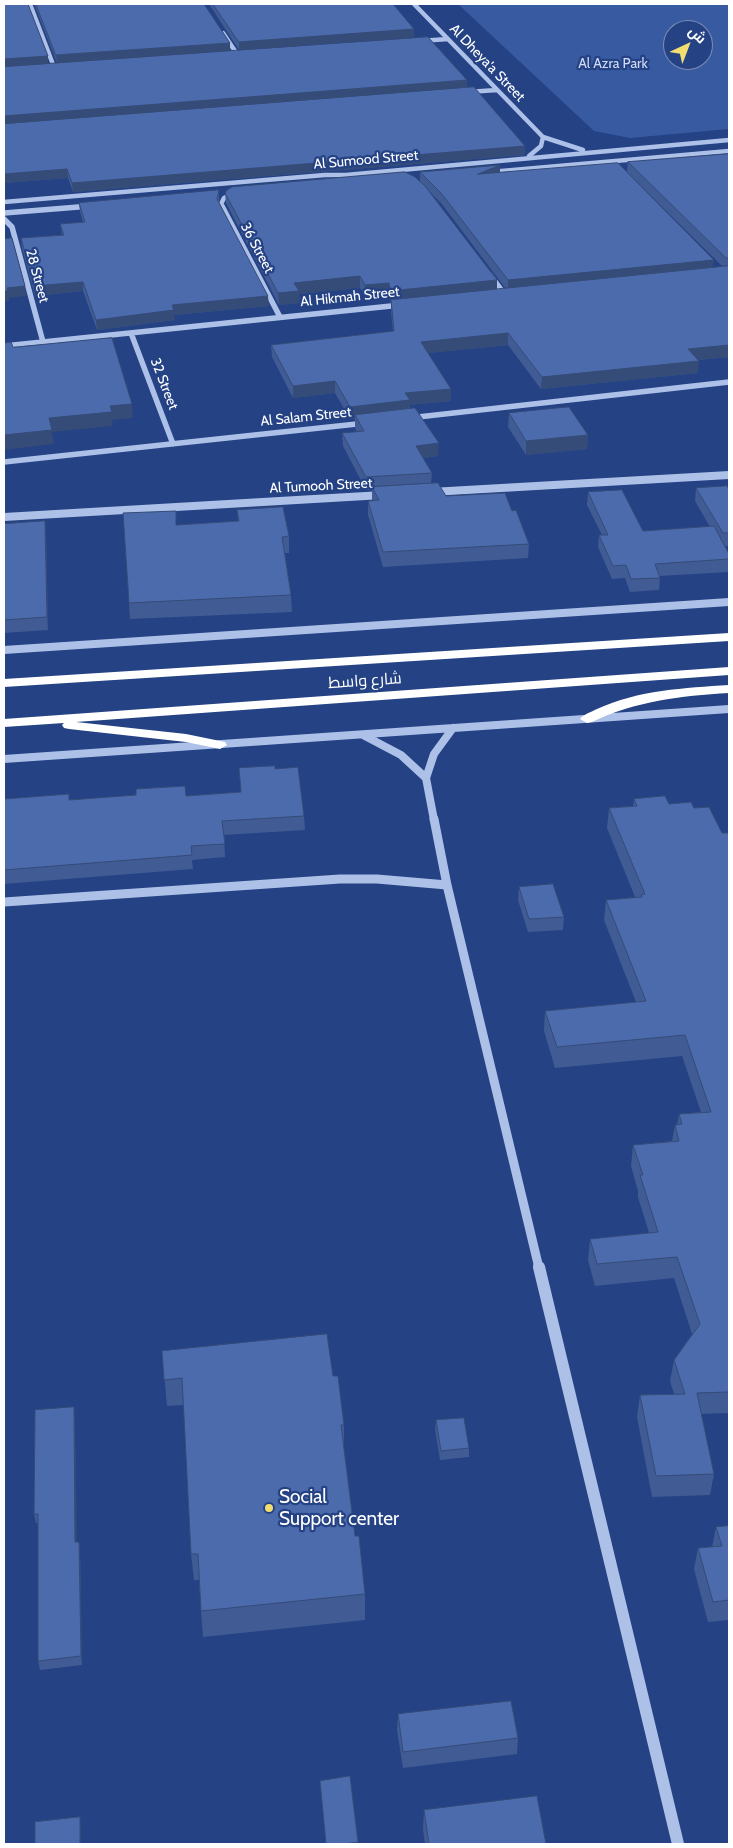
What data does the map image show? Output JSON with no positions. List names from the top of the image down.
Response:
{
  "streets": {
    "highway": ["شارع واسط"],
    "street": [
      "Al Dheya'a Street",
      "Al Sumood Street",
      "36 Street",
      "28 Street",
      "Al Hikmah Street",
      "32 Street",
      "Al Salam Street",
      "Al Tumooh Street"
    ]
  },
  "crossings": [
    ["Al Dheya'a Street", "Al Sumood Street"],
    ["36 Street", "Al Hikmah Street"],
    ["28 Street", "Al Hikmah Street"],
    ["Al Hikmah Street", "32 Street"],
    ["32 Street", "Al Salam Street"]
  ],
  "parks": ["Al Azra Park"],
  "places": ["Social Support center"],
  "north": "top right"
}
